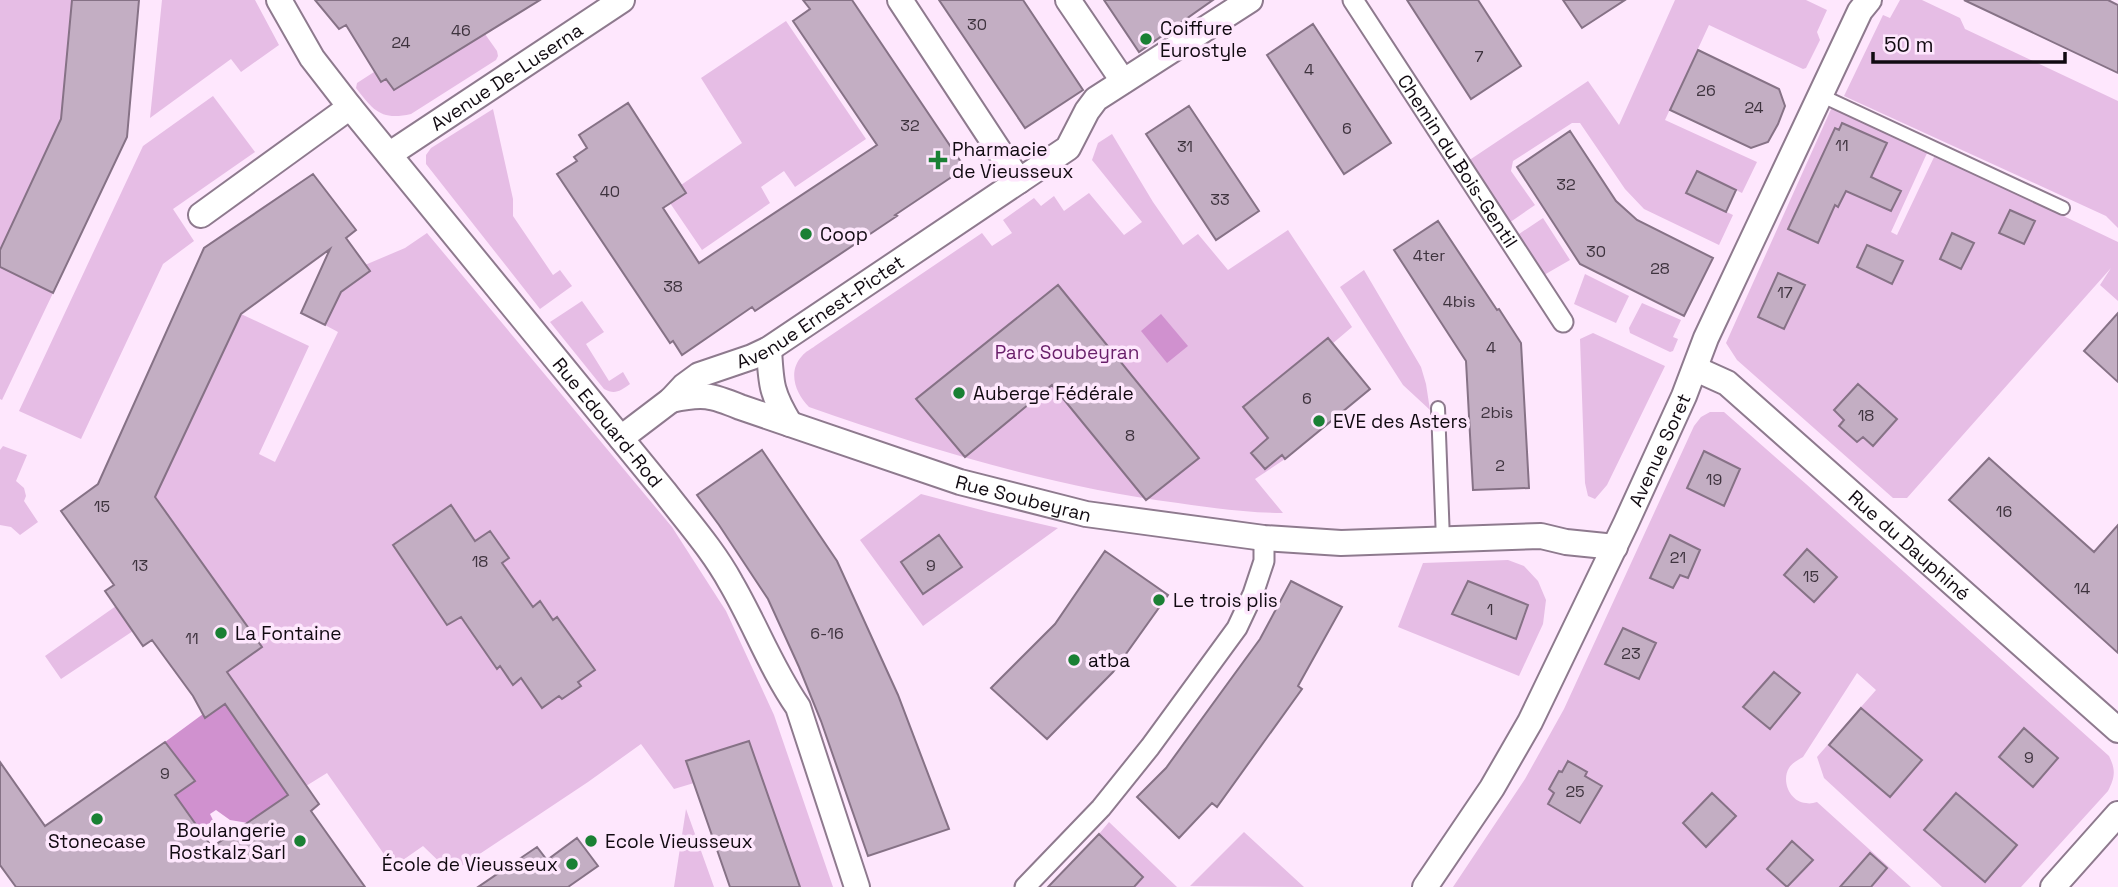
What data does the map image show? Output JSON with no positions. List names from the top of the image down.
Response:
{
  "streets": {
    "street": [
      "Avenue De-Luserna",
      "Chemin du Bois-Gentil",
      "Avenue Ernest-Pictet",
      "Rue Edouard-Rod",
      "Avenue Soret",
      "Rue Soubeyran",
      "Rue du Dauphiné"
    ]
  },
  "crossings": [
    ["Avenue De-Luserna", "Rue Edouard-Rod"],
    ["Avenue Ernest-Pictet", "Rue Edouard-Rod"],
    ["Avenue Ernest-Pictet", "Rue Soubeyran"],
    ["Avenue Soret", "Rue Soubeyran"],
    ["Avenue Soret", "Rue du Dauphiné"]
  ],
  "parks": ["Parc Soubeyran"],
  "places": {
    "other": [
      "Coiffure Eurostyle",
      "Coop",
      "Auberge Fédérale",
      "EVE des Asters",
      "Le trois plis",
      "La Fontaine",
      "atba",
      "Stonecase",
      "Boulangerie Rostkalz Sarl",
      "Ecole Vieusseux",
      "École de Vieusseux"
    ],
    "health": ["Pharmacie de Vieusseux"]
  },
  "house_numbers": [
    "30",
    "46",
    "24",
    "7",
    "4",
    "26",
    "24",
    "32",
    "6",
    "11",
    "31",
    "32",
    "40",
    "33",
    "30",
    "4ter",
    "28",
    "38",
    "17",
    "4bis",
    "4",
    "6",
    "2bis",
    "18",
    "8",
    "2",
    "19",
    "15",
    "16",
    "21",
    "18",
    "13",
    "9",
    "15",
    "14",
    "1",
    "6-16",
    "11",
    "23",
    "9",
    "9",
    "25"
  ],
  "scale_bar": "50 m"
}
